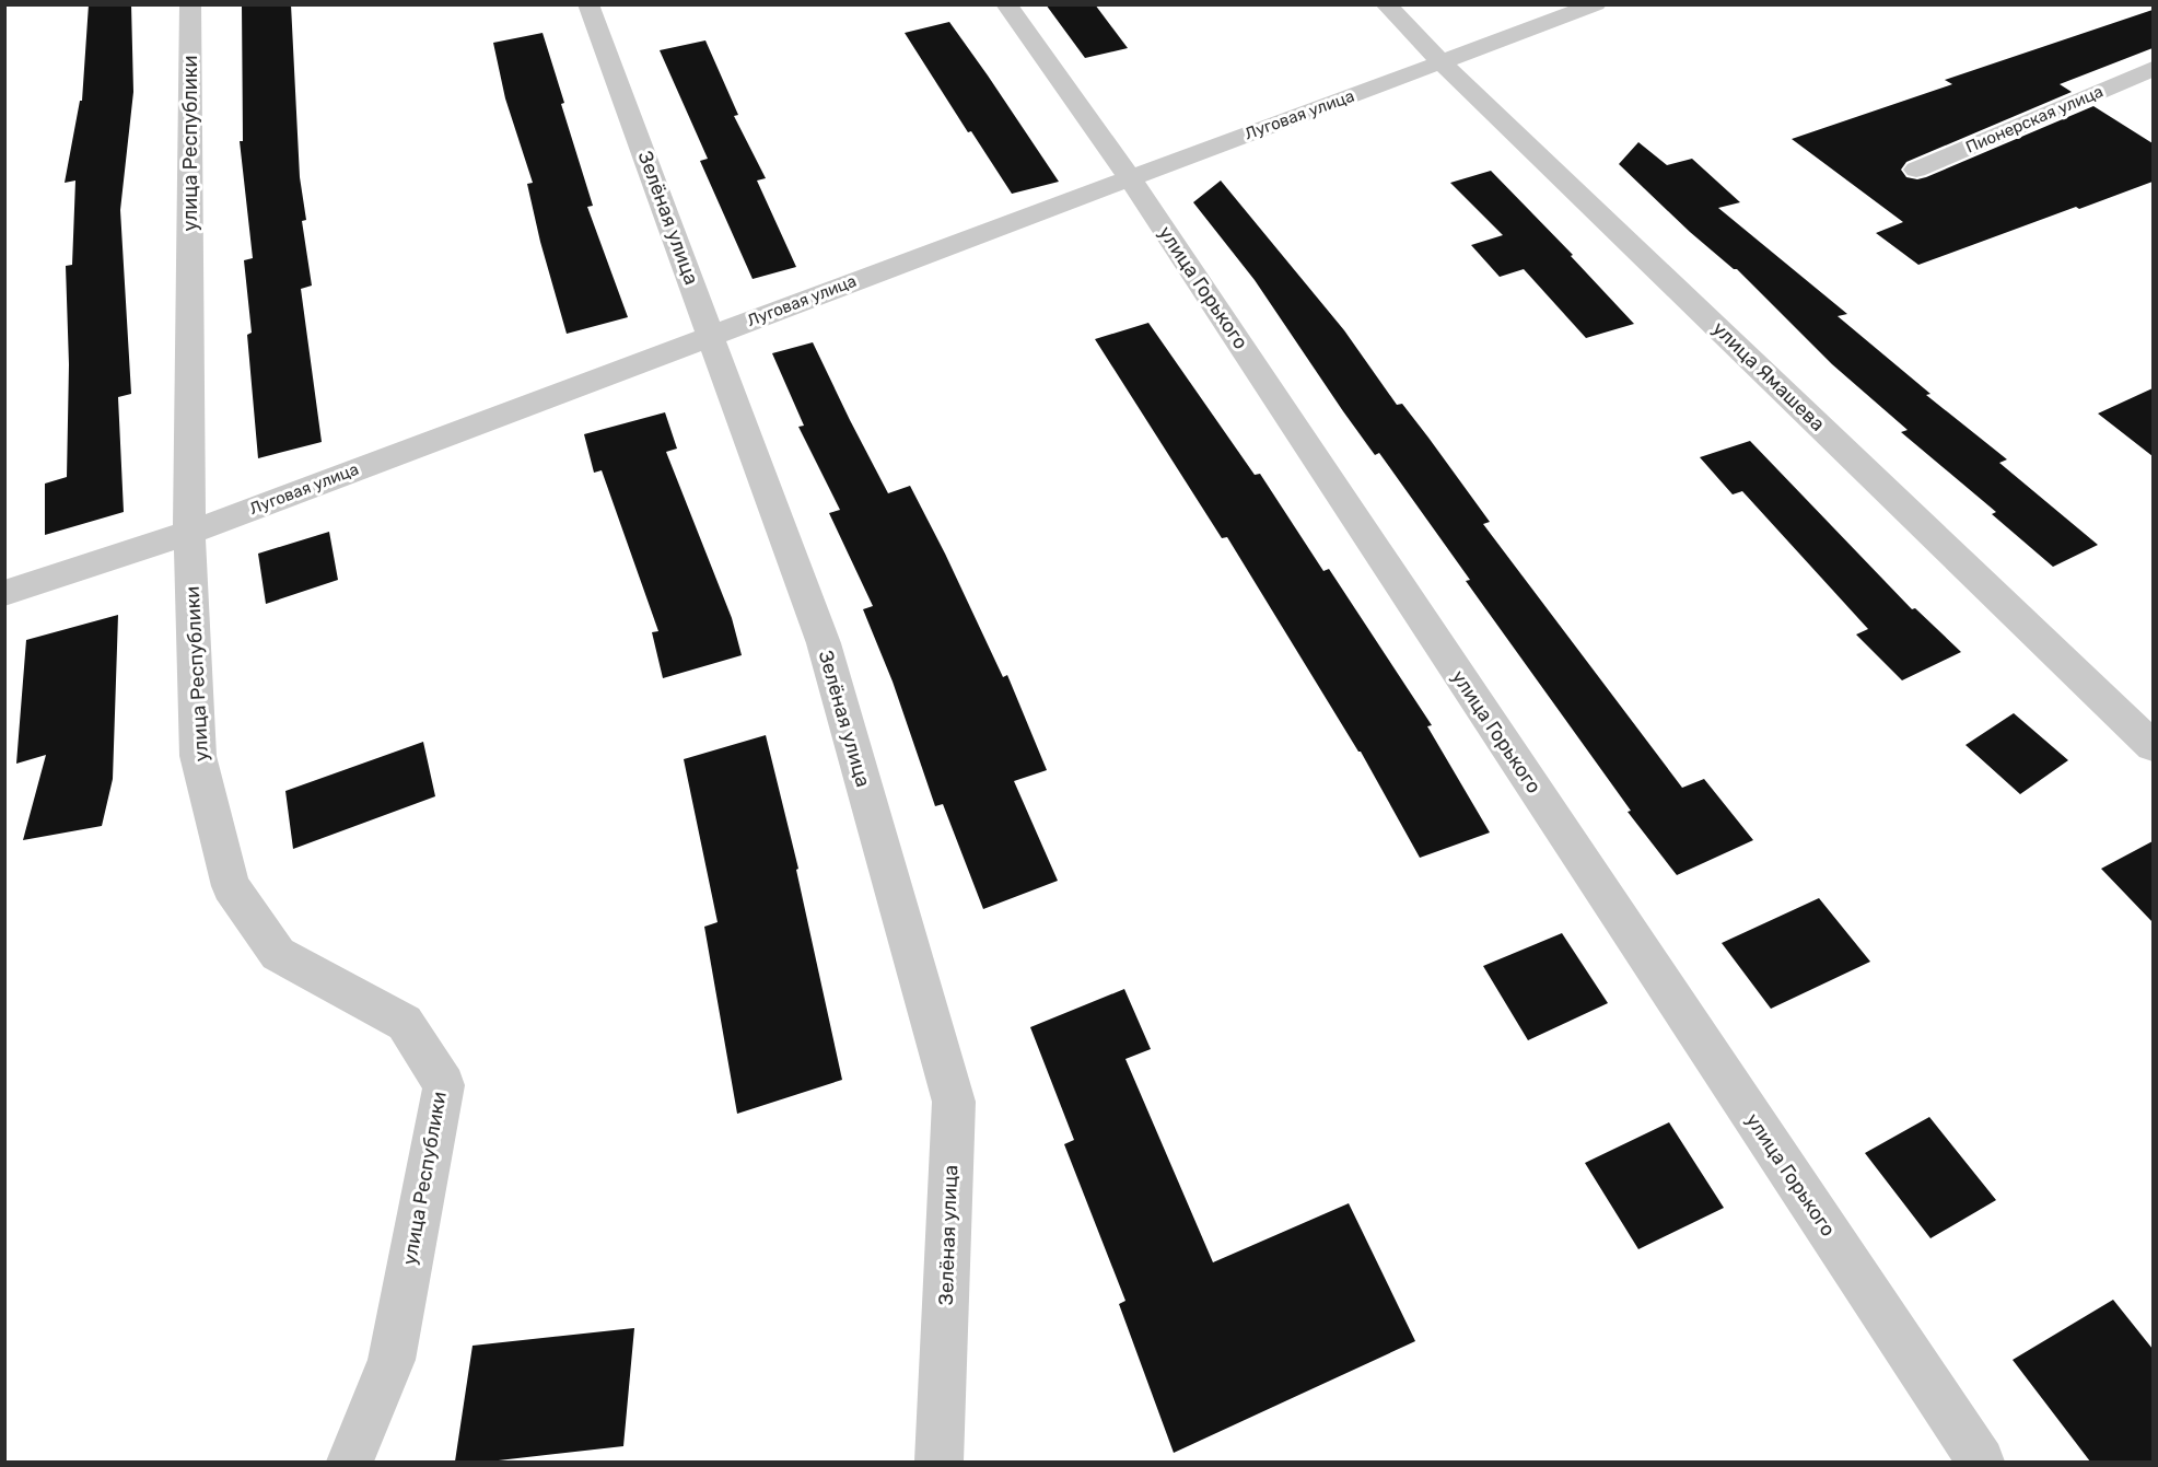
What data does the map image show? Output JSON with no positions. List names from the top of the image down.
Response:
{
  "streets": {
    "street": [
      "Луговая улица",
      "Пионерская улица",
      "улица Республики",
      "Зелёная улица",
      "улица Горького",
      "улица Ямашева"
    ]
  },
  "crossings": [
    ["Луговая улица", "улица Республики"],
    ["Луговая улица", "Зелёная улица"],
    ["Луговая улица", "улица Горького"],
    ["Луговая улица", "улица Ямашева"]
  ]
}
